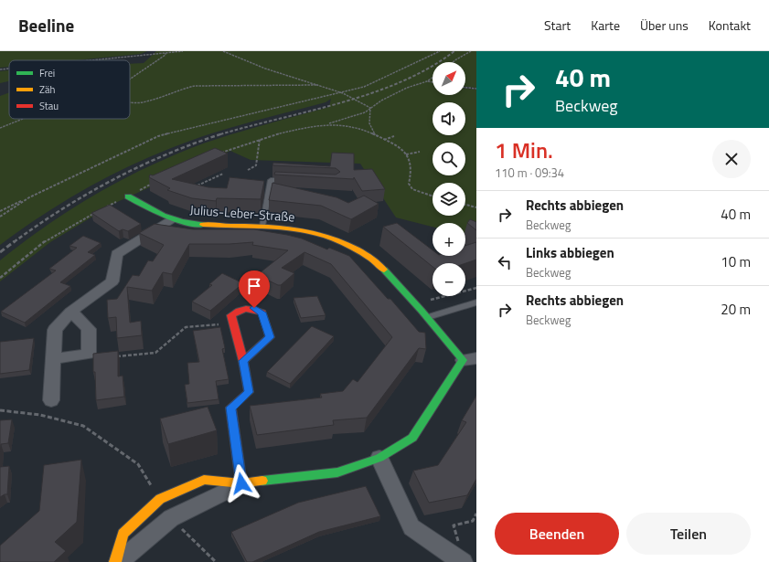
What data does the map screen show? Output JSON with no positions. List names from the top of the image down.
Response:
{
  "streets": {
    "street": ["Julius-Leber-Straße"]
  },
  "legend": ["Frei", "Zäh", "Stau"],
  "north": "top right",
  "page": {
    "header": "Beeline",
    "nav": [
      "Start",
      "Karte",
      "Über uns",
      "Kontakt"
    ],
    "turn": ["40 m", "Beckweg"],
    "map_buttons": ["+", "−"],
    "heading": ["1 Min.", "110 m · 09:34"],
    "list": [
      {
        "name": "Rechts abbiegen",
        "note": "Beckweg",
        "value": "40 m"
      },
      {
        "name": "Links abbiegen",
        "note": "Beckweg",
        "value": "10 m"
      },
      {
        "name": "Rechts abbiegen",
        "note": "Beckweg",
        "value": "20 m"
      }
    ],
    "buttons": ["Beenden", "Teilen"]
  }
}
